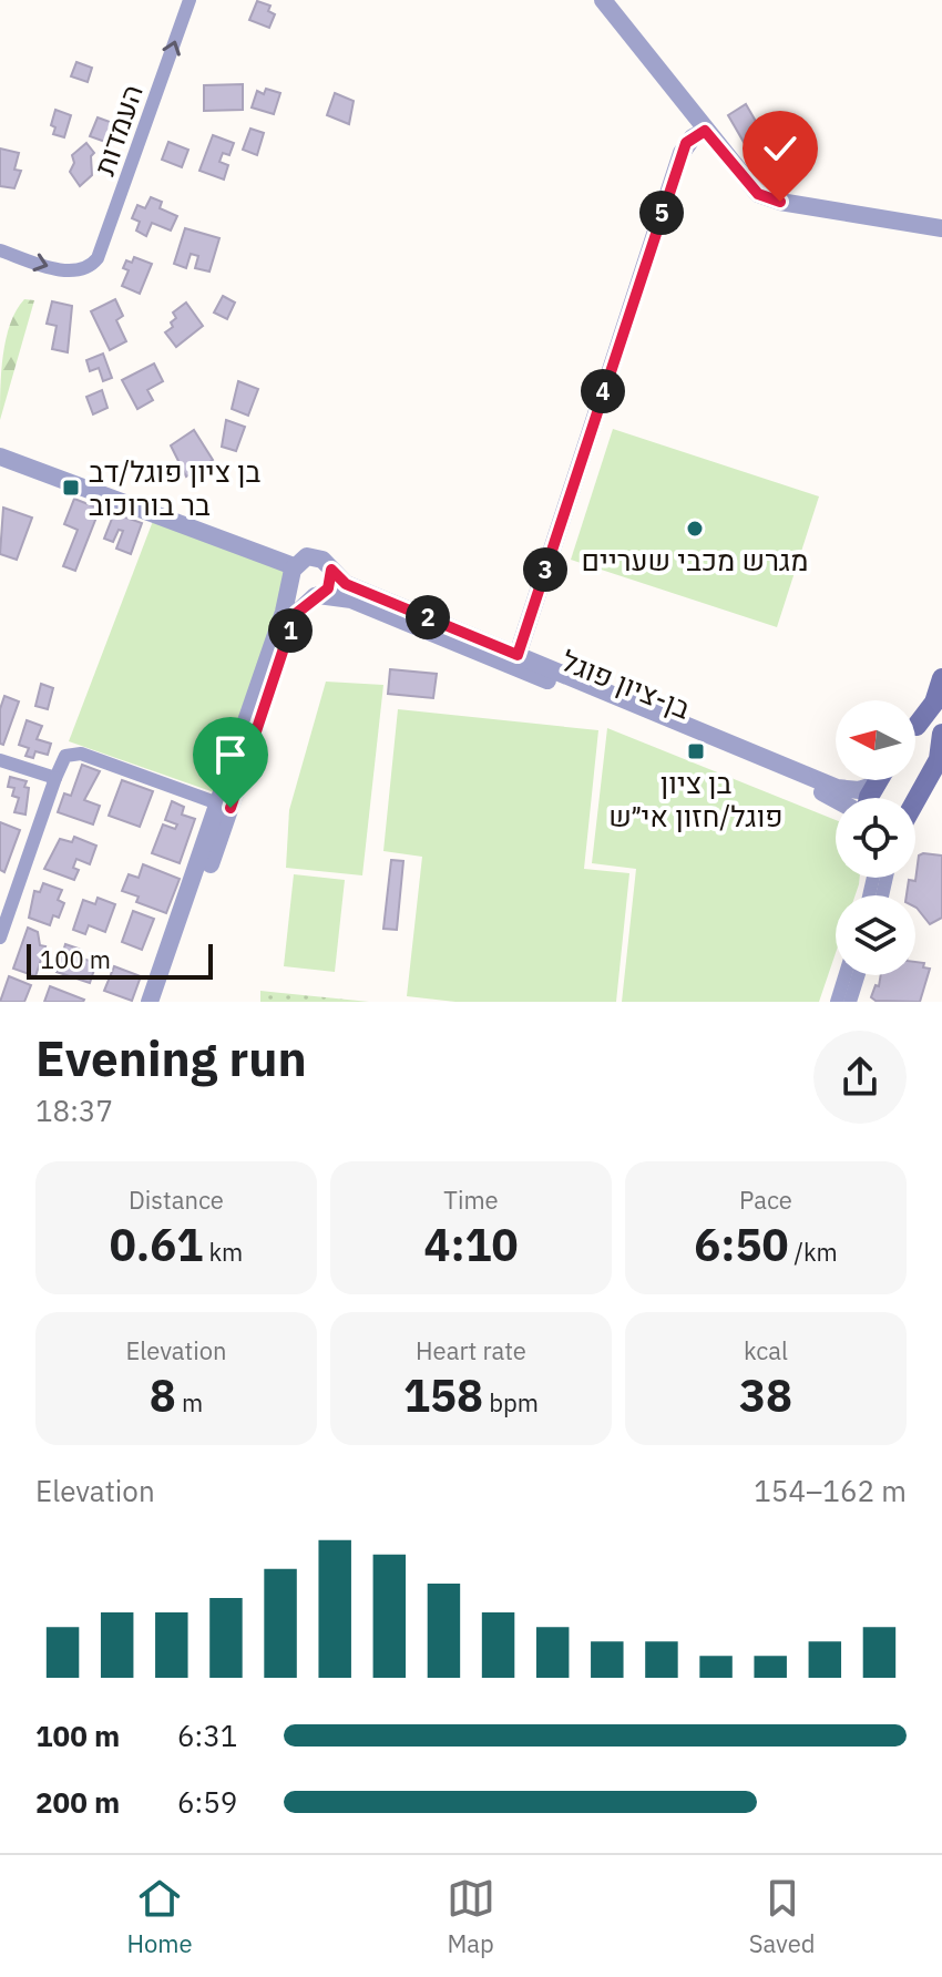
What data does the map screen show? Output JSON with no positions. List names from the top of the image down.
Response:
{
  "streets": {
    "street": ["העמדות", "בן-ציון פוגל"]
  },
  "one_way": ["העמדות"],
  "places": {
    "transit": ["בן ציון פוגל/דב בר בורוכוב", "בן ציון פוגל/חזון אי״ש"],
    "other": ["מגרש מכבי שעריים"]
  },
  "scale_bar": "100 m",
  "north": "left",
  "page": {
    "pins": [
      "5",
      "4",
      "3",
      "2",
      "1"
    ],
    "scale": "100 m",
    "heading": ["Evening run", "18:37"],
    "stats": [
      ["Distance", "0.61 km"],
      ["Time", "4:10"],
      ["Pace", "6:50 /km"],
      ["Elevation", "8 m"],
      ["Heart rate", "158 bpm"],
      ["kcal", "38"]
    ],
    "chart": ["Elevation", "154–162 m"],
    "list": [
      {
        "name": "100 m",
        "note": "6:31"
      },
      {
        "name": "200 m",
        "note": "6:59"
      }
    ],
    "tabs": ["Home", "Map", "Saved"]
  }
}
